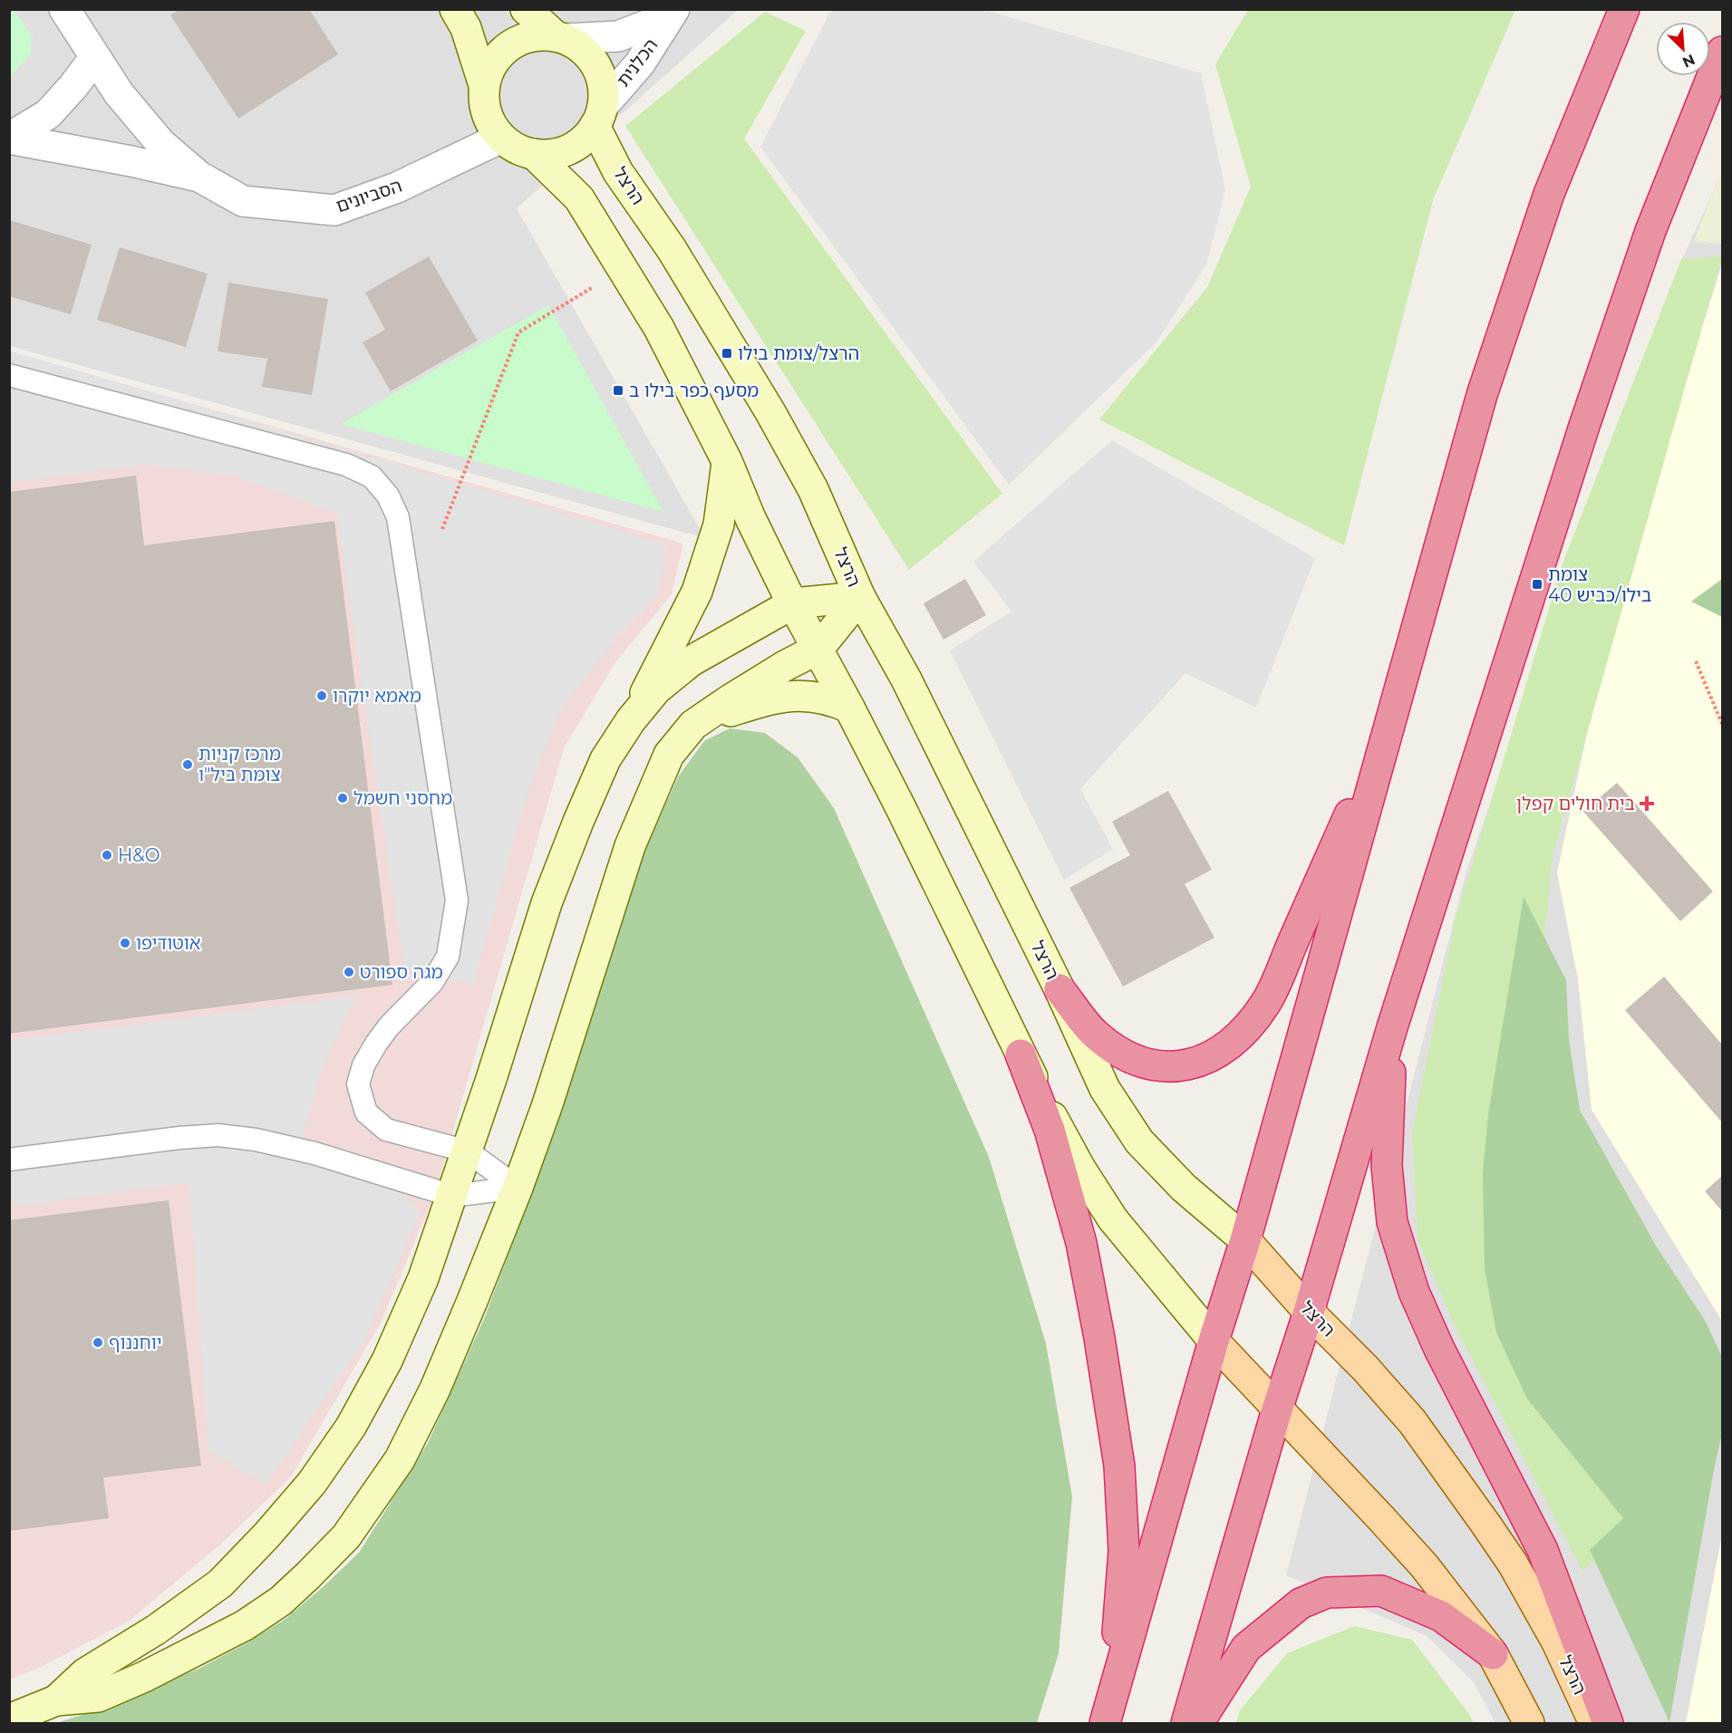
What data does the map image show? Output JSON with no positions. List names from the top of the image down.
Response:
{
  "streets": {
    "main road": ["הרצל"],
    "street": ["הכלנית", "הסביונים"]
  },
  "crossings": [
    ["הכלנית", "הרצל"],
    ["הכלנית", "הסביונים"],
    ["הרצל", "הסביונים"]
  ],
  "places": {
    "transit": ["הרצל/צומת בילו", "מסעף כפר בילו ב", "צומת בילו/כביש 40"],
    "other": [
      "מאמא יוקרו",
      "מרכז קניות צומת ביל\"ו",
      "מחסני חשמל",
      "H&O",
      "אוטודיפו",
      "מגה ספורט",
      "יוחננוף"
    ],
    "health": ["בית חולים קפלן"]
  },
  "north": "bottom right"
}
